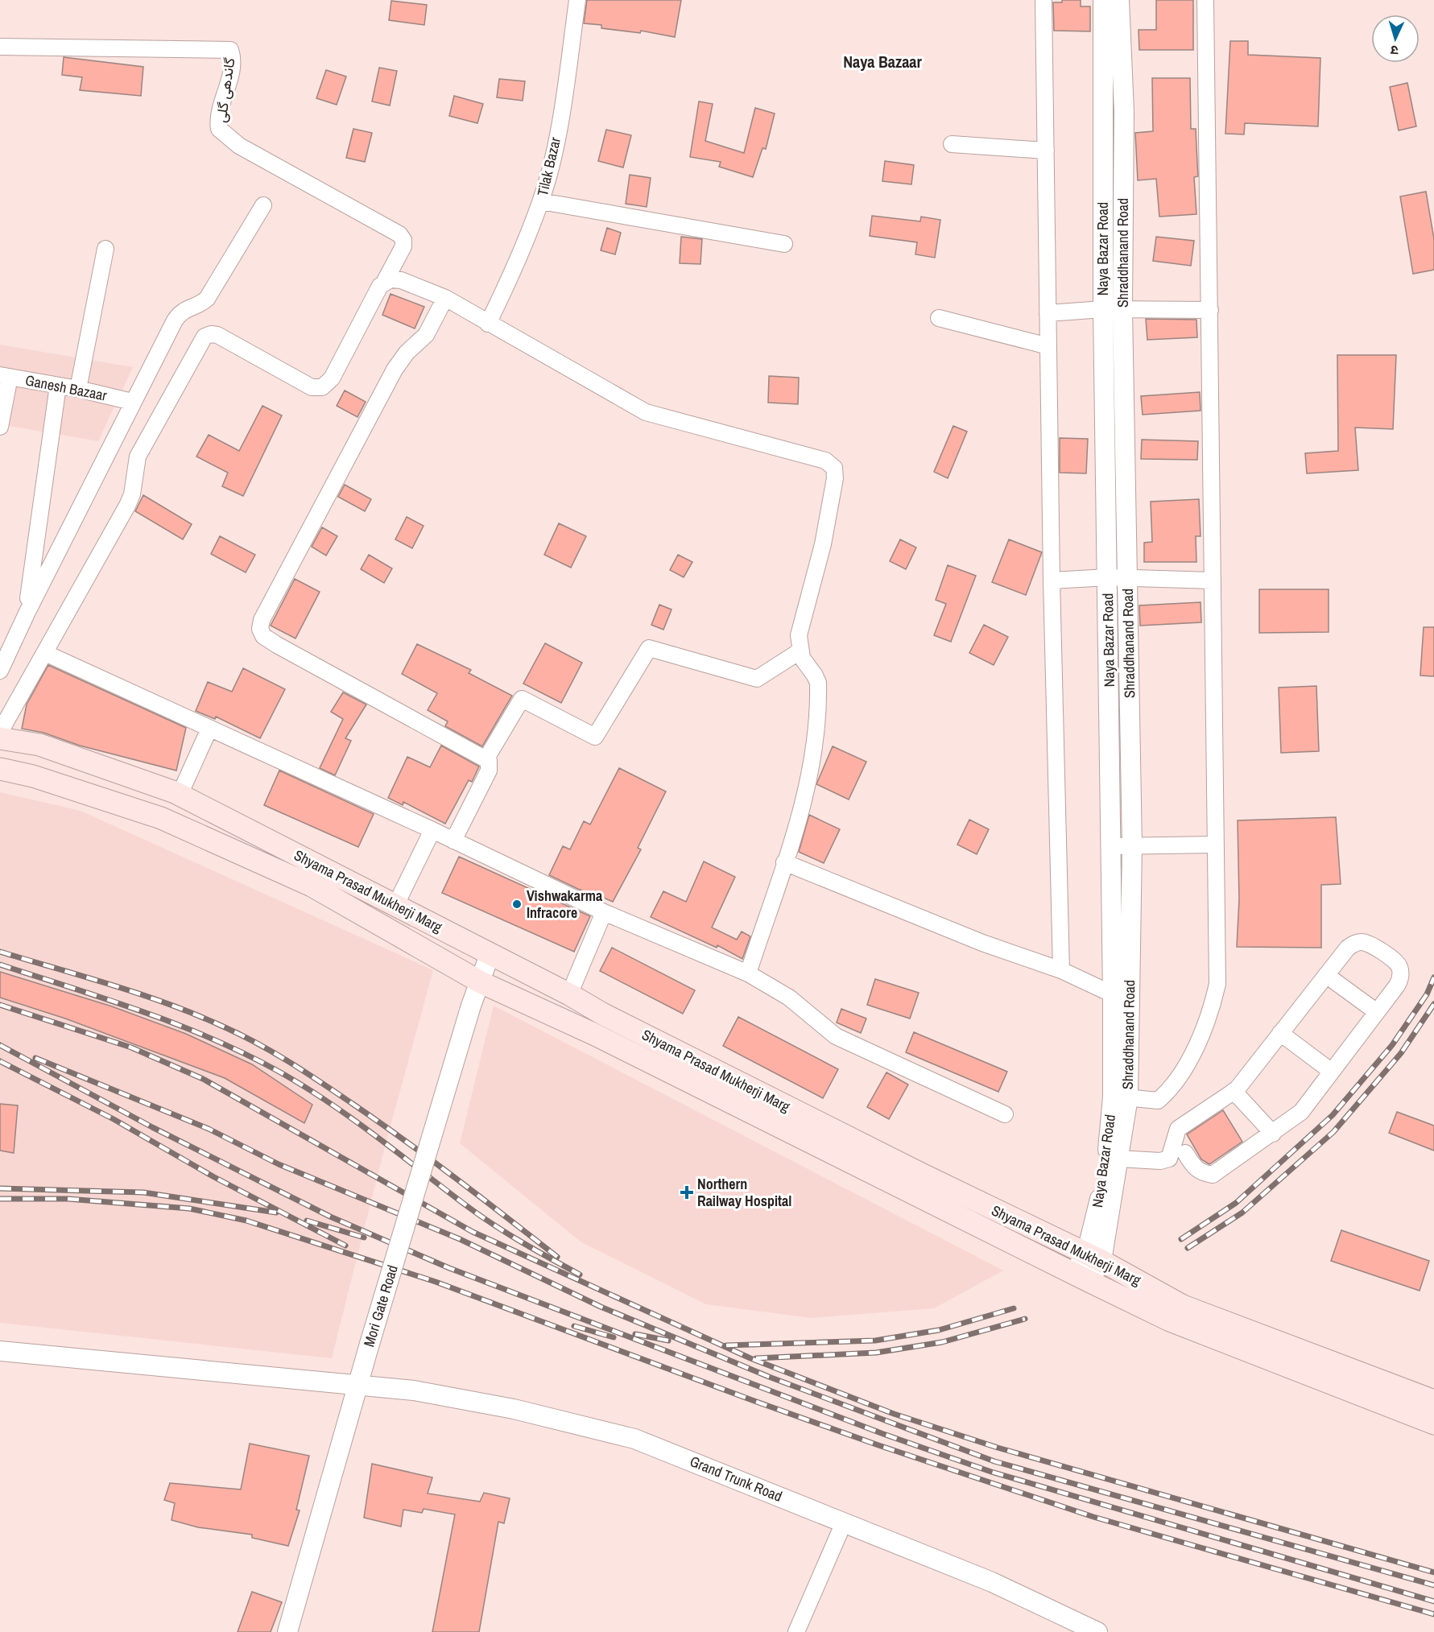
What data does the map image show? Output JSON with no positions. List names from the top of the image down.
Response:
{
  "streets": {
    "main road": ["Shyama Prasad Mukherji Marg"],
    "street": [
      "گاندھی گلی",
      "Tilak Bazar",
      "Naya Bazar Road",
      "Shraddhanand Road",
      "Ganesh Bazaar",
      "Mori Gate Road",
      "Grand Trunk Road"
    ]
  },
  "crossings": [
    ["Naya Bazar Road", "Shraddhanand Road"],
    ["Naya Bazar Road", "Shyama Prasad Mukherji Marg"],
    ["Shraddhanand Road", "Shyama Prasad Mukherji Marg"],
    ["Shyama Prasad Mukherji Marg", "Mori Gate Road"],
    ["Mori Gate Road", "Grand Trunk Road"]
  ],
  "districts": ["Naya Bazaar"],
  "places": {
    "other": ["Vishwakarma Infracore"],
    "health": ["Northern Railway Hospital"]
  },
  "north": "bottom"
}
